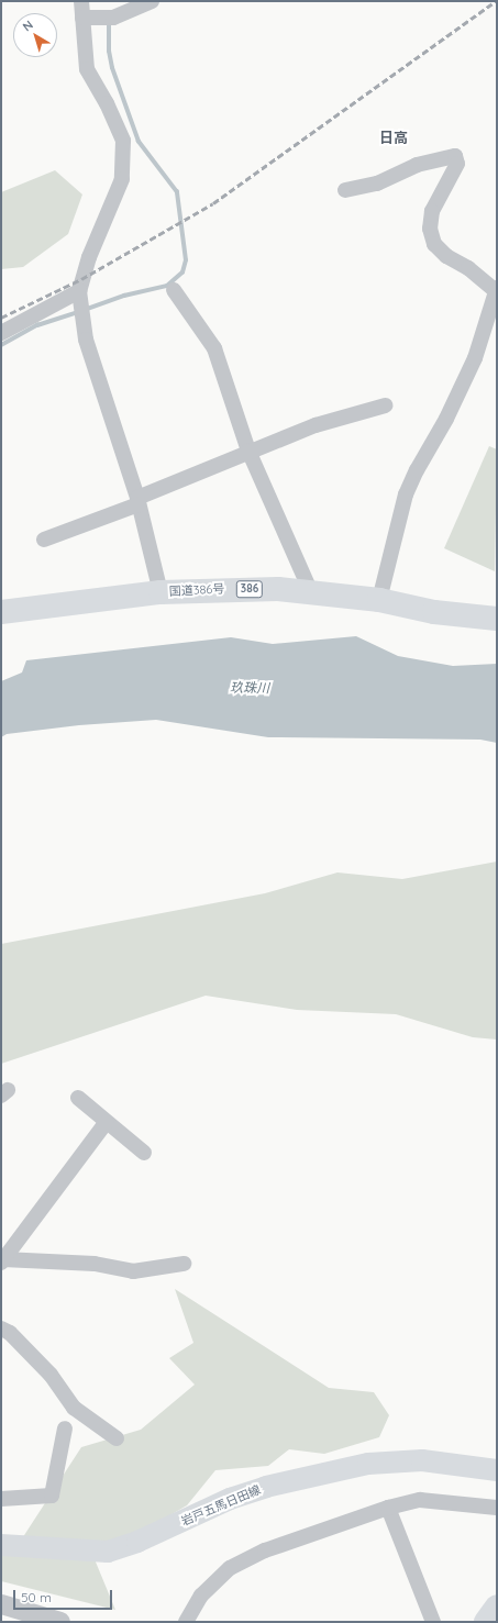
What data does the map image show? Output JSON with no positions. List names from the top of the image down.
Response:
{
  "streets": {
    "highway": ["386", "国道386号"],
    "main road": ["岩戸五馬日田線"]
  },
  "districts": ["日高"],
  "water": ["玖珠川"],
  "scale_bar": "50 m",
  "north": "top left"
}
